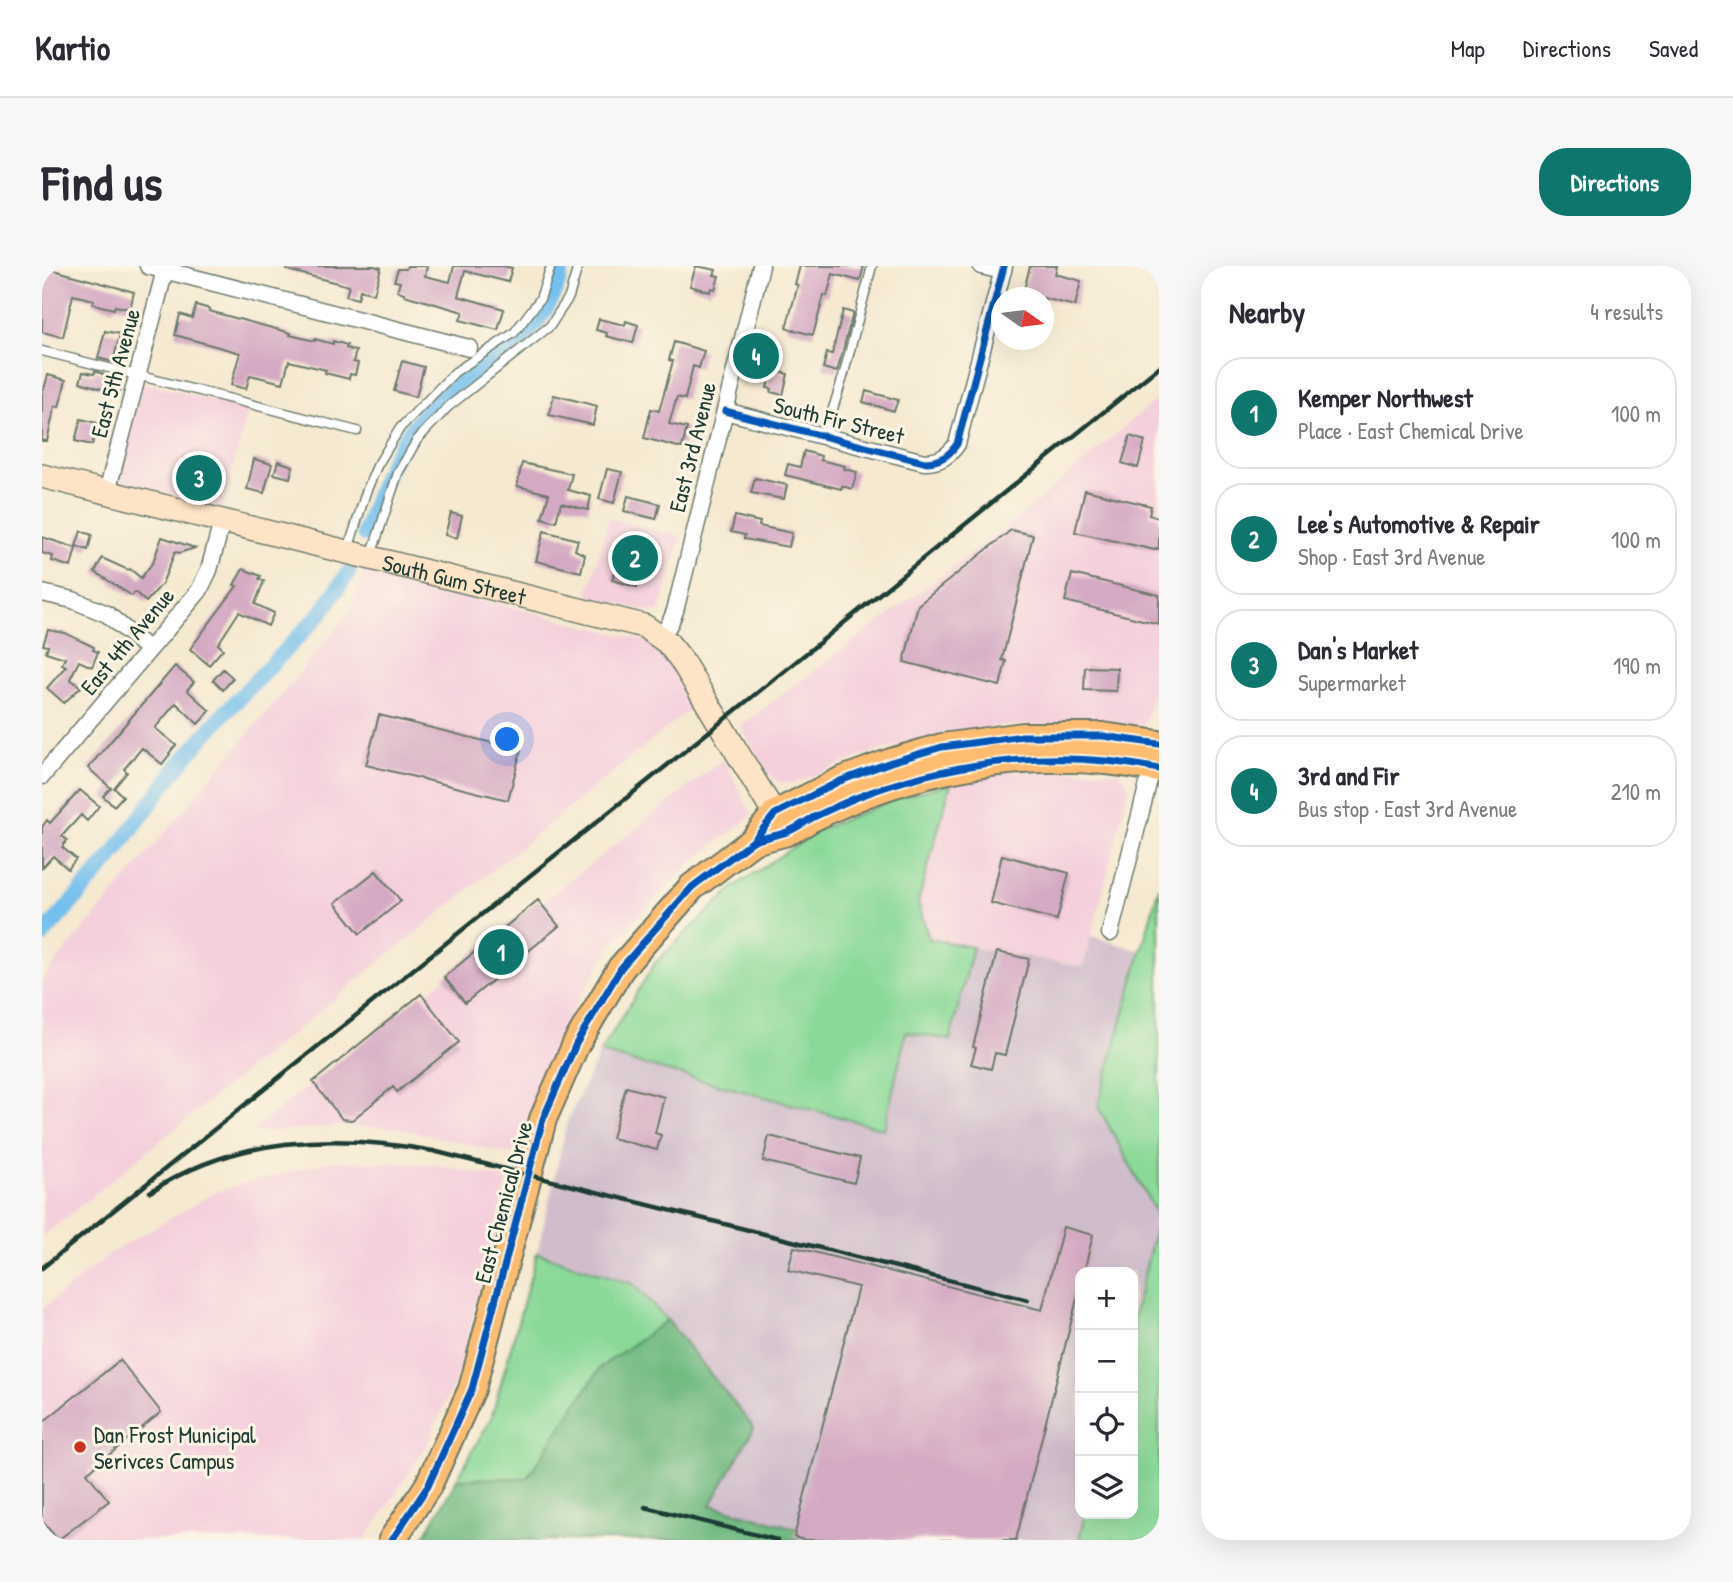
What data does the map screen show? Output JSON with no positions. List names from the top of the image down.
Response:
{
  "streets": {
    "main road": ["South Gum Street", "East Chemical Drive"],
    "street": [
      "East 5th Avenue",
      "South Fir Street",
      "East 3rd Avenue",
      "East 4th Avenue"
    ]
  },
  "crossings": [
    ["East 5th Avenue", "South Gum Street"],
    ["South Fir Street", "East 3rd Avenue"],
    ["East 3rd Avenue", "South Gum Street"],
    ["South Gum Street", "East 4th Avenue"],
    ["South Gum Street", "East Chemical Drive"]
  ],
  "places": ["Dan Frost Municipal Serivces Campus"],
  "north": "right",
  "page": {
    "header": "Kartio",
    "nav": ["Map", "Directions", "Saved"],
    "buttons": "Directions",
    "title": "Find us",
    "heading": ["Nearby", "4 results"],
    "pins": [
      "4",
      "3",
      "2",
      "1"
    ],
    "list": [
      {
        "mark": "1",
        "name": "Kemper Northwest",
        "note": "Place · East Chemical Drive",
        "value": "100 m"
      },
      {
        "mark": "2",
        "name": "Lee's Automotive & Repair",
        "note": "Shop · East 3rd Avenue",
        "value": "100 m"
      },
      {
        "mark": "3",
        "name": "Dan's Market",
        "note": "Supermarket",
        "value": "190 m"
      },
      {
        "mark": "4",
        "name": "3rd and Fir",
        "note": "Bus stop · East 3rd Avenue",
        "value": "210 m"
      }
    ],
    "map_buttons": ["+", "−"]
  }
}
